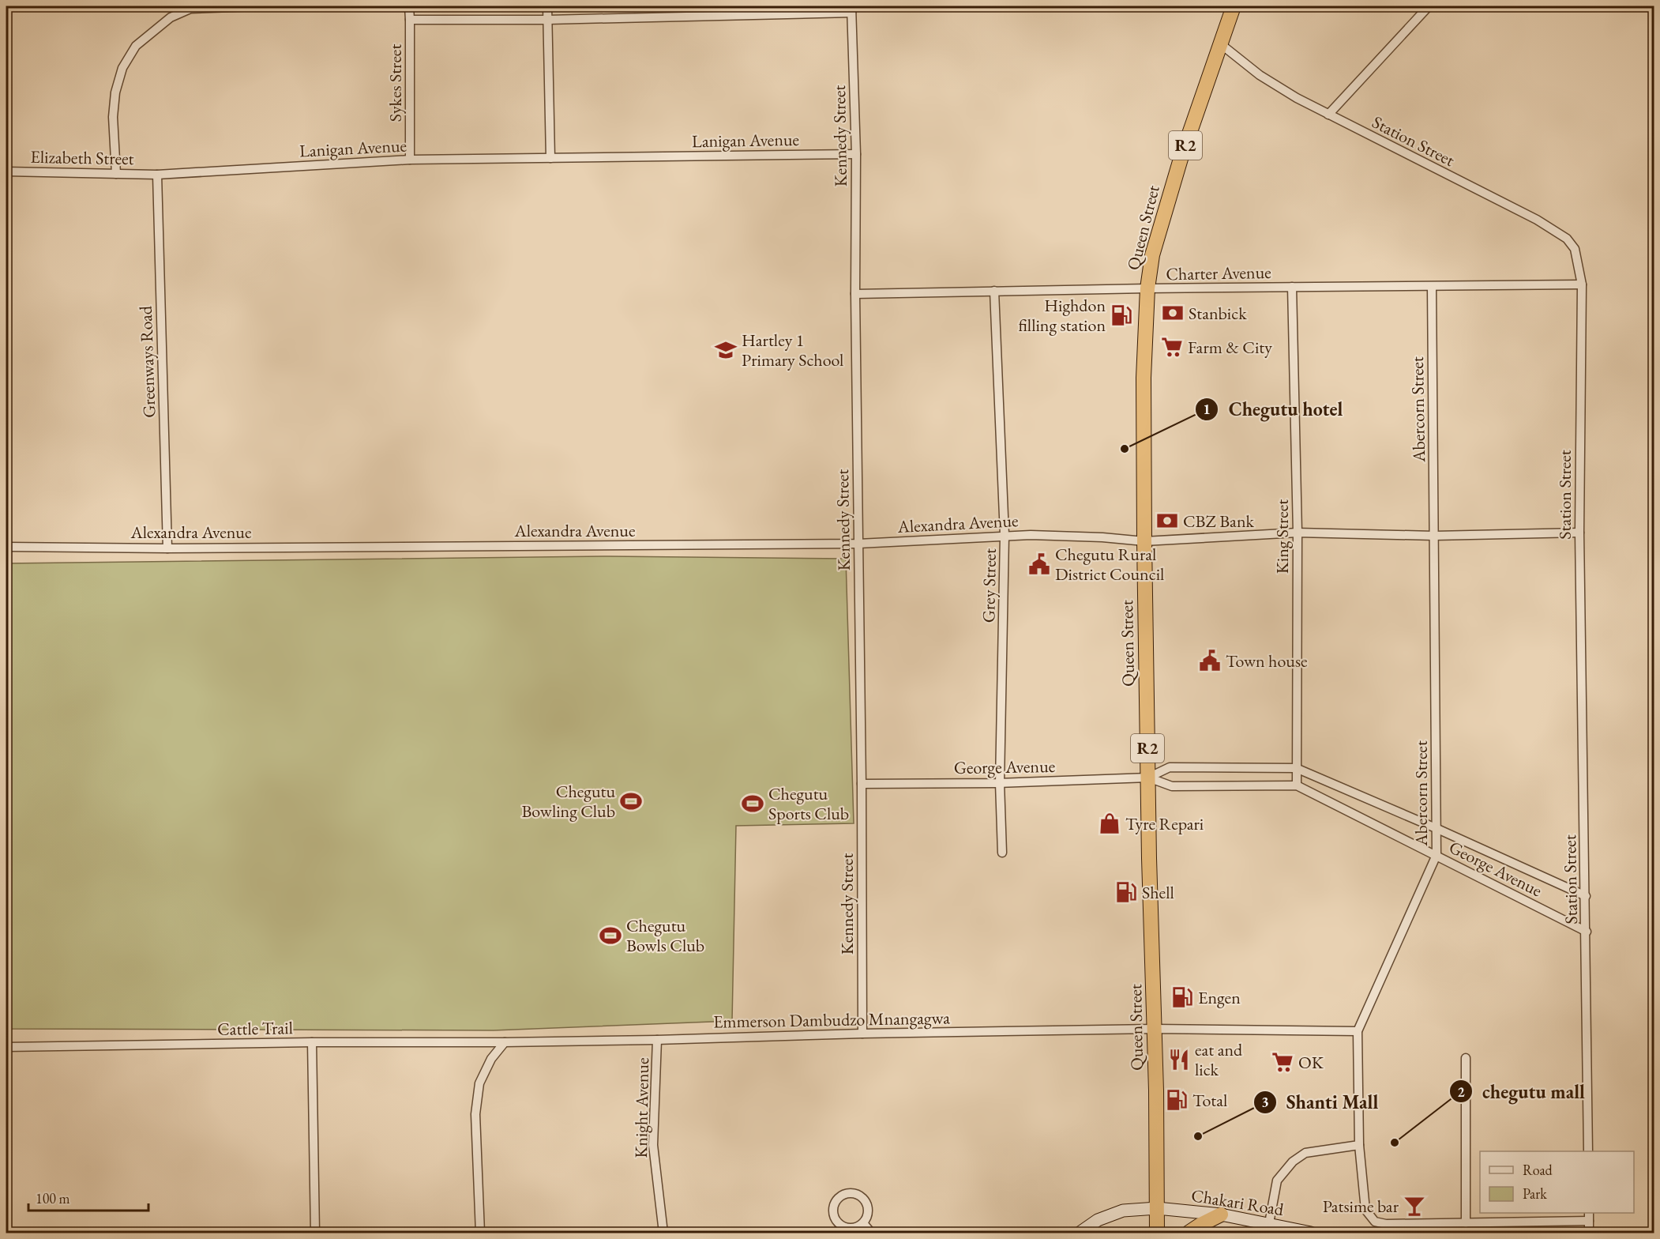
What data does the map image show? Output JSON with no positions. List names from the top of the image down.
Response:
{
  "streets": {
    "highway": ["R2", "Queen Street"],
    "main road": ["Chakari Road"],
    "street": [
      "Sykes Street",
      "Kennedy Street",
      "Lanigan Avenue",
      "Station Street",
      "Elizabeth Street",
      "Charter Avenue",
      "Greenways Road",
      "Abercorn Street",
      "Alexandra Avenue",
      "King Street",
      "Grey Street",
      "George Avenue",
      "Emmerson Dambudzo Mnangagwa",
      "Cattle Trail",
      "Knight Avenue"
    ]
  },
  "crossings": [
    ["Sykes Street", "Lanigan Avenue"],
    ["Kennedy Street", "Lanigan Avenue"],
    ["Kennedy Street", "Charter Avenue"],
    ["Kennedy Street", "Alexandra Avenue"],
    ["Kennedy Street", "George Avenue"],
    ["Kennedy Street", "Emmerson Dambudzo Mnangagwa"],
    ["Lanigan Avenue", "Elizabeth Street"],
    ["Lanigan Avenue", "Greenways Road"],
    ["Station Street", "Queen Street"],
    ["Station Street", "Charter Avenue"],
    ["Station Street", "Alexandra Avenue"],
    ["Station Street", "George Avenue"],
    ["R2", "Queen Street"],
    ["R2", "Chakari Road"],
    ["Elizabeth Street", "Greenways Road"],
    ["Queen Street", "Charter Avenue"],
    ["Queen Street", "Alexandra Avenue"],
    ["Queen Street", "George Avenue"],
    ["Queen Street", "Emmerson Dambudzo Mnangagwa"],
    ["Queen Street", "Chakari Road"],
    ["Charter Avenue", "Abercorn Street"],
    ["Charter Avenue", "King Street"],
    ["Charter Avenue", "Grey Street"],
    ["Greenways Road", "Alexandra Avenue"],
    ["Abercorn Street", "Alexandra Avenue"],
    ["Abercorn Street", "George Avenue"],
    ["Abercorn Street", "Emmerson Dambudzo Mnangagwa"],
    ["Alexandra Avenue", "King Street"],
    ["Alexandra Avenue", "Grey Street"],
    ["King Street", "George Avenue"],
    ["Grey Street", "George Avenue"],
    ["Emmerson Dambudzo Mnangagwa", "Cattle Trail"],
    ["Emmerson Dambudzo Mnangagwa", "Knight Avenue"]
  ],
  "places": {
    "bank": ["Stanbick", "CBZ Bank"],
    "fuel station": [
      "Highdon filling station",
      "Shell",
      "Engen",
      "Total"
    ],
    "supermarket": ["Farm & City", "OK"],
    "school or university": ["Hartley 1 Primary School"],
    "other": ["Chegutu hotel", "Shanti Mall", "chegutu mall"],
    "public building": ["Chegutu Rural District Council", "Town house"],
    "sports": ["Chegutu Bowling Club", "Chegutu Sports Club", "Chegutu Bowls Club"],
    "shop": ["Tyre Repari"],
    "restaurant": ["eat and lick"],
    "bar": ["Patsime bar"]
  },
  "legend": ["Road", "Park"],
  "scale_bar": "100 m"
}
